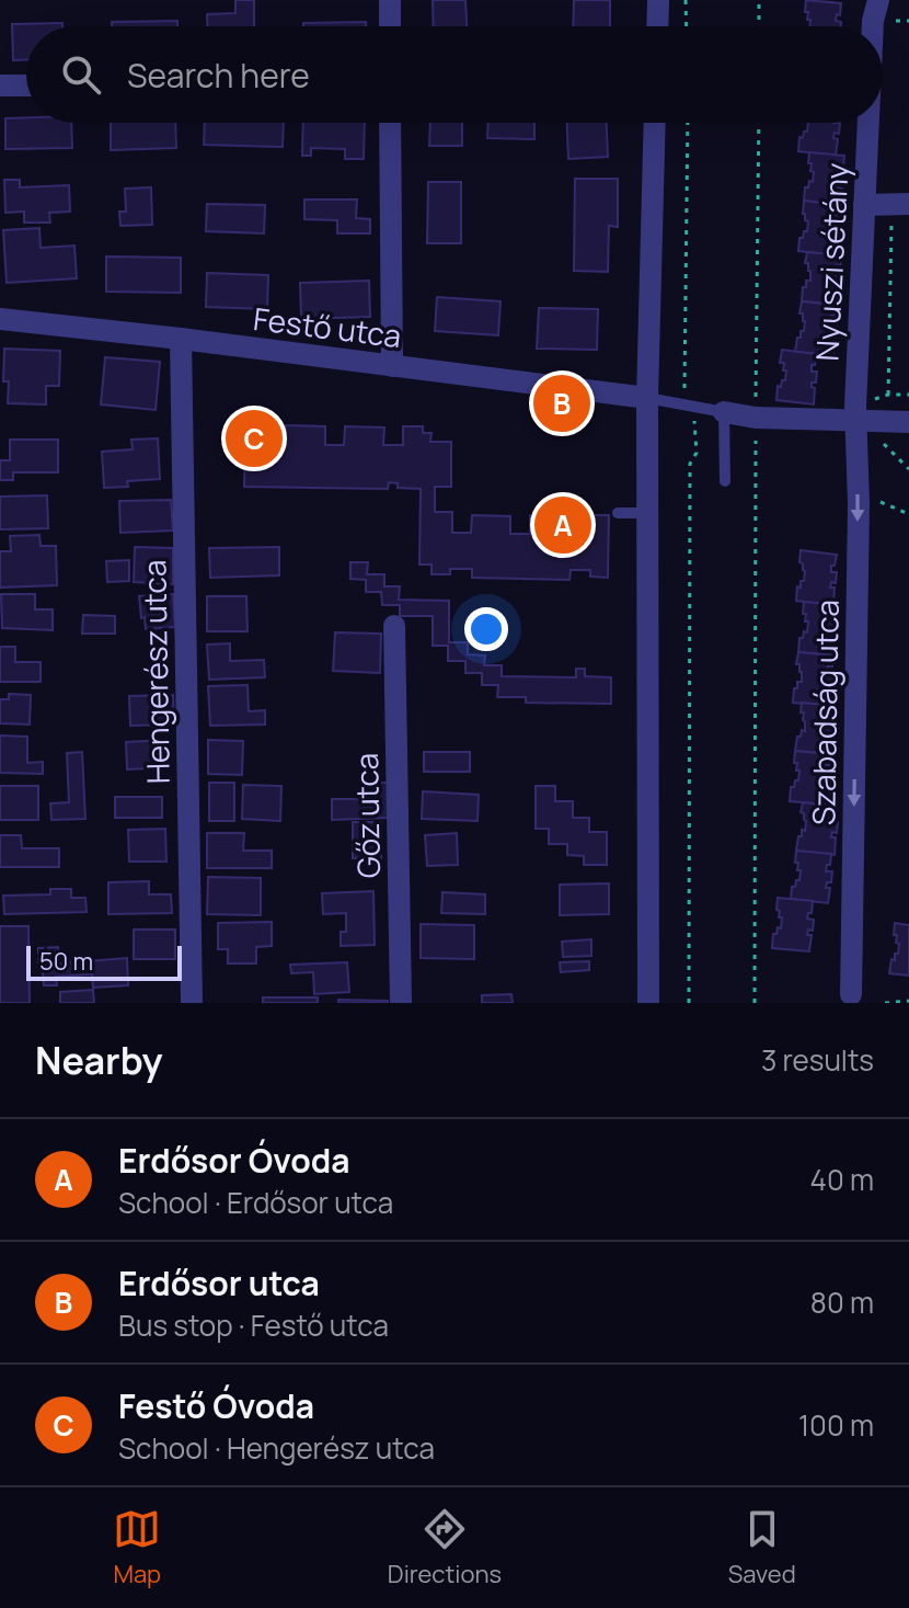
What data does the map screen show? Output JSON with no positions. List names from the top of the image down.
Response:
{
  "streets": {
    "street": [
      "Nyuszi sétány",
      "Festő utca",
      "Hengerész utca",
      "Szabadság utca",
      "Gőz utca"
    ]
  },
  "crossings": [
    ["Nyuszi sétány", "Szabadság utca"],
    ["Festő utca", "Hengerész utca"]
  ],
  "one_way": ["Szabadság utca"],
  "scale_bar": "50 m",
  "page": {
    "search": "Search here",
    "pins": ["B", "C", "A"],
    "scale": "50 m",
    "heading": ["Nearby", "3 results"],
    "list": [
      {
        "mark": "A",
        "name": "Erdősor Óvoda",
        "note": "School · Erdősor utca",
        "value": "40 m"
      },
      {
        "mark": "B",
        "name": "Erdősor utca",
        "note": "Bus stop · Festő utca",
        "value": "80 m"
      },
      {
        "mark": "C",
        "name": "Festő Óvoda",
        "note": "School · Hengerész utca",
        "value": "100 m"
      }
    ],
    "nav": ["Map", "Directions", "Saved"]
  }
}
